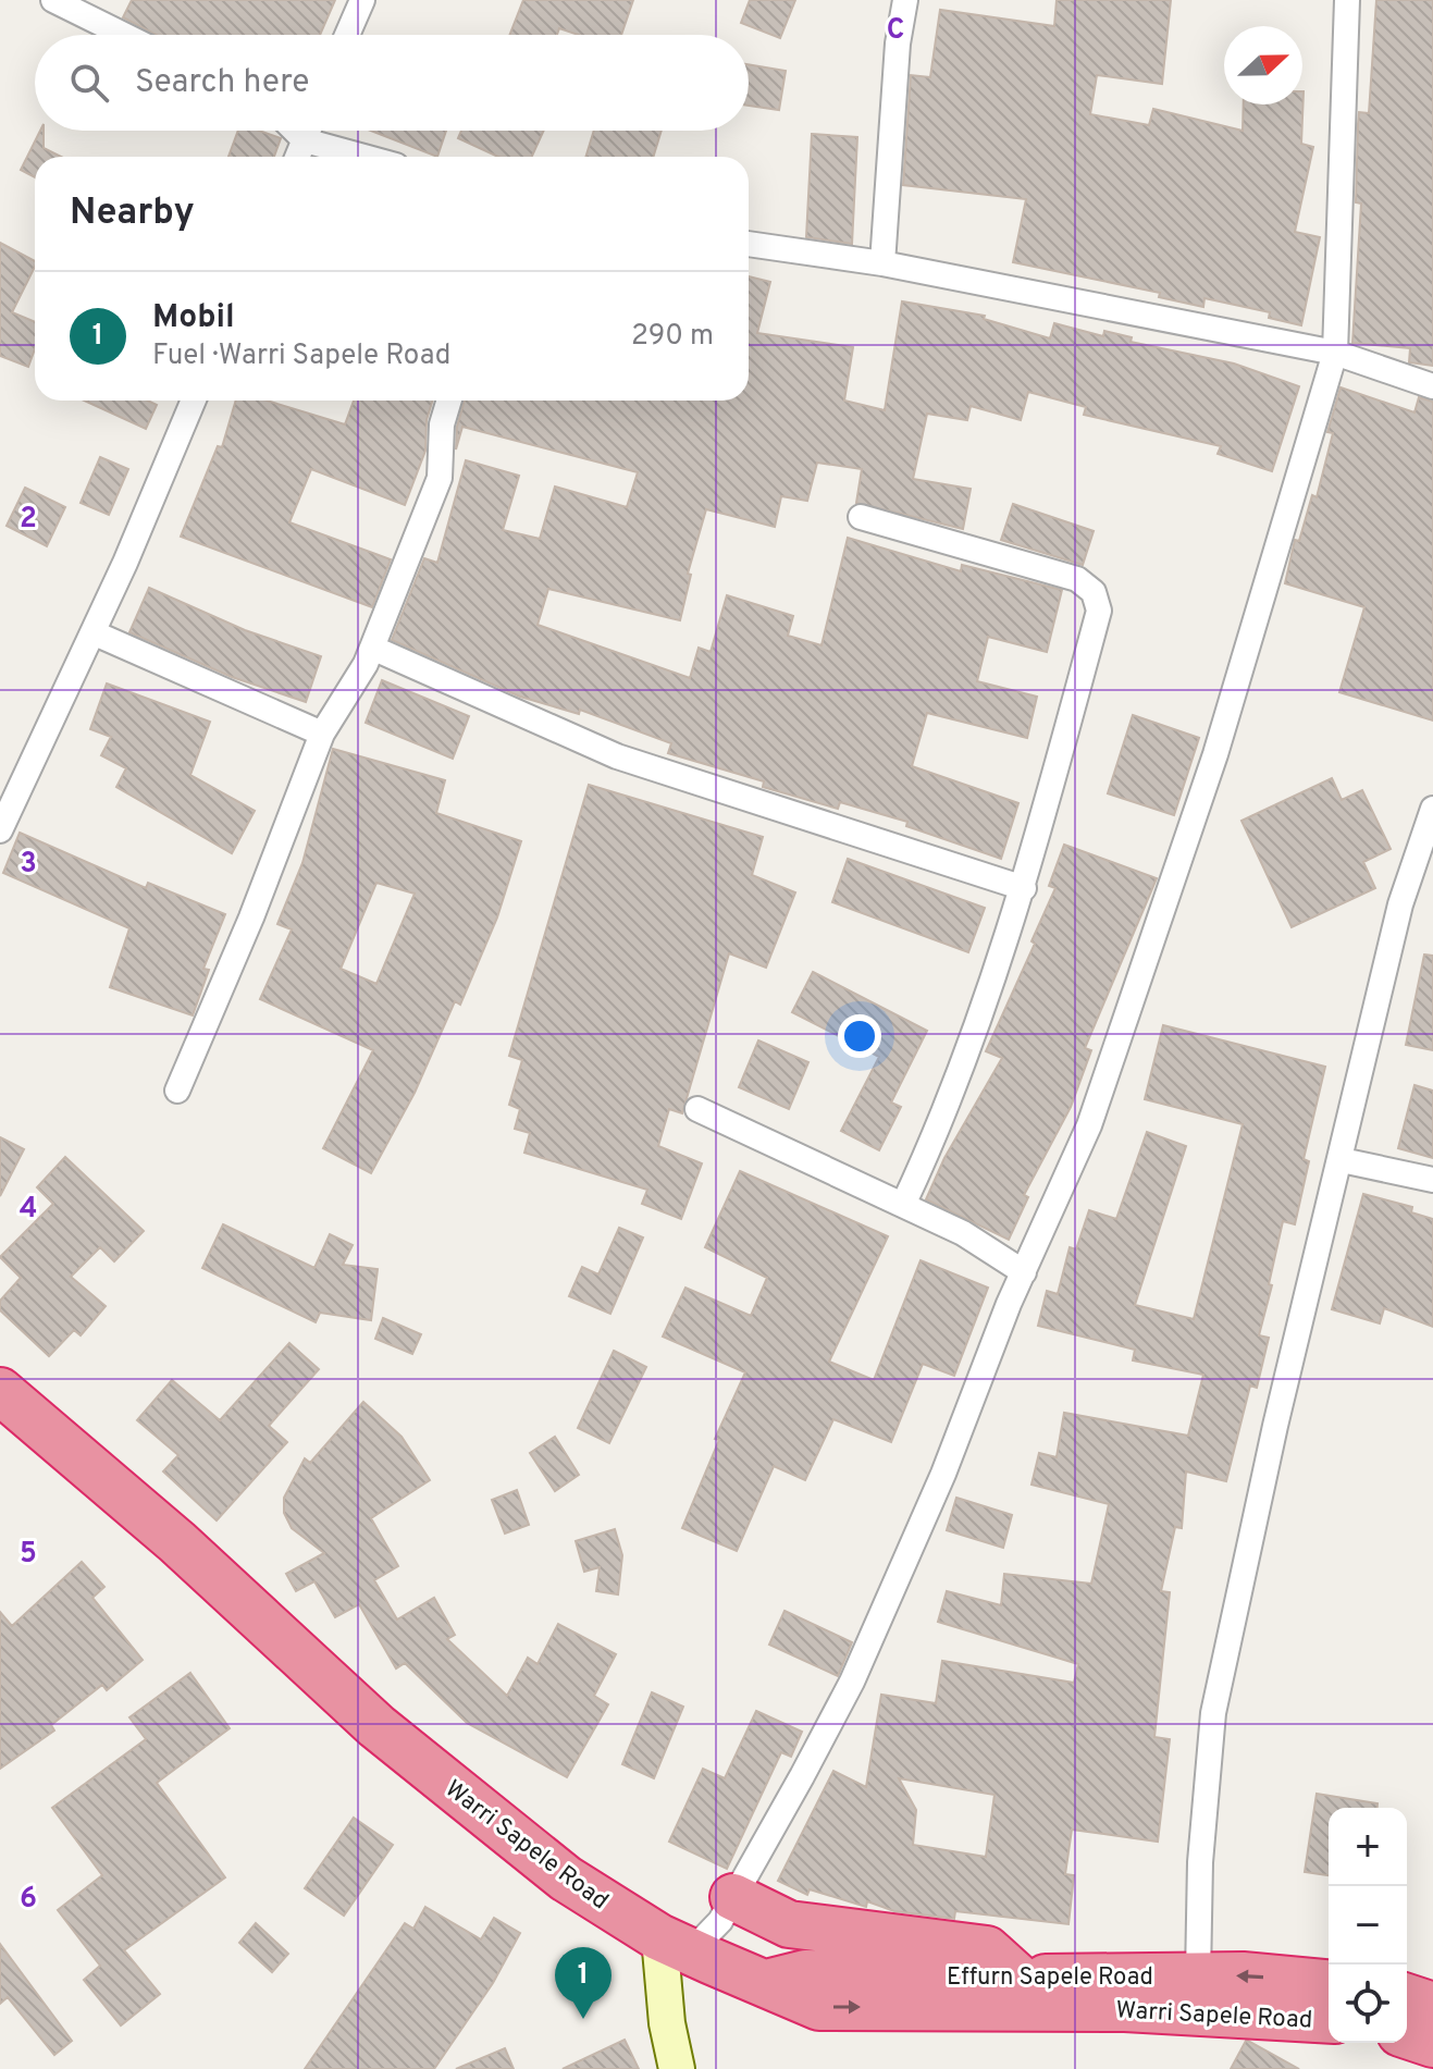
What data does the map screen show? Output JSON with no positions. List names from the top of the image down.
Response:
{
  "streets": {
    "highway": ["Warri Sapele Road", "Effurn Sapele Road"]
  },
  "crossings": [
    ["Warri Sapele Road", "Effurn Sapele Road"]
  ],
  "north": "right",
  "page": {
    "search": "Search here",
    "heading": "Nearby",
    "list": [
      {
        "mark": "1",
        "name": "Mobil",
        "note": "Fuel · Warri Sapele Road",
        "value": "290 m"
      }
    ],
    "map_buttons": ["+", "−"],
    "pins": "1"
  },
  "grid": {
    "columns": ["C"],
    "rows": [
      "2",
      "3",
      "4",
      "5",
      "6"
    ]
  }
}
